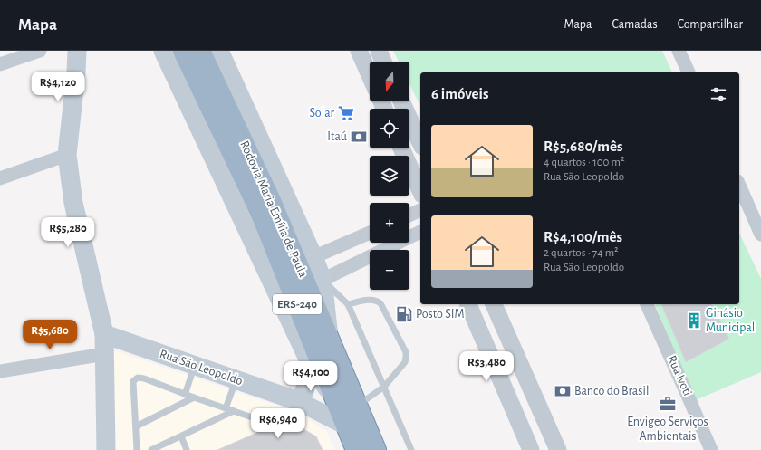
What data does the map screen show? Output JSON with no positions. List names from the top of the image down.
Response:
{
  "streets": {
    "highway": ["Rodovia Maria Emília de Paula", "ERS-240"],
    "main road": ["Rua São Leopoldo"],
    "street": ["Rua Ivoti"]
  },
  "crossings": [
    ["Rodovia Maria Emília de Paula", "Rua São Leopoldo"]
  ],
  "places": {
    "supermarket": ["Solar"],
    "bank": ["Itaú", "Banco do Brasil"],
    "fuel station": ["Posto SIM"],
    "building": ["Ginásio Municipal"],
    "office": ["Envigeo Serviços Ambientais"]
  },
  "north": "bottom",
  "page": {
    "header": "Mapa",
    "nav": ["Mapa", "Camadas", "Compartilhar"],
    "map_buttons": ["+", "−"],
    "price": [
      "R$4,120",
      "R$5,280",
      "R$5,680",
      "R$3,480",
      "R$4,100",
      "R$6,940"
    ],
    "heading": "6 imóveis",
    "list": [
      {
        "name": "R$5,680/mês",
        "note": "4 quartos · 100 m² · Rua São Leopoldo"
      },
      {
        "name": "R$4,100/mês",
        "note": "2 quartos · 74 m² · Rua São Leopoldo"
      }
    ]
  }
}
